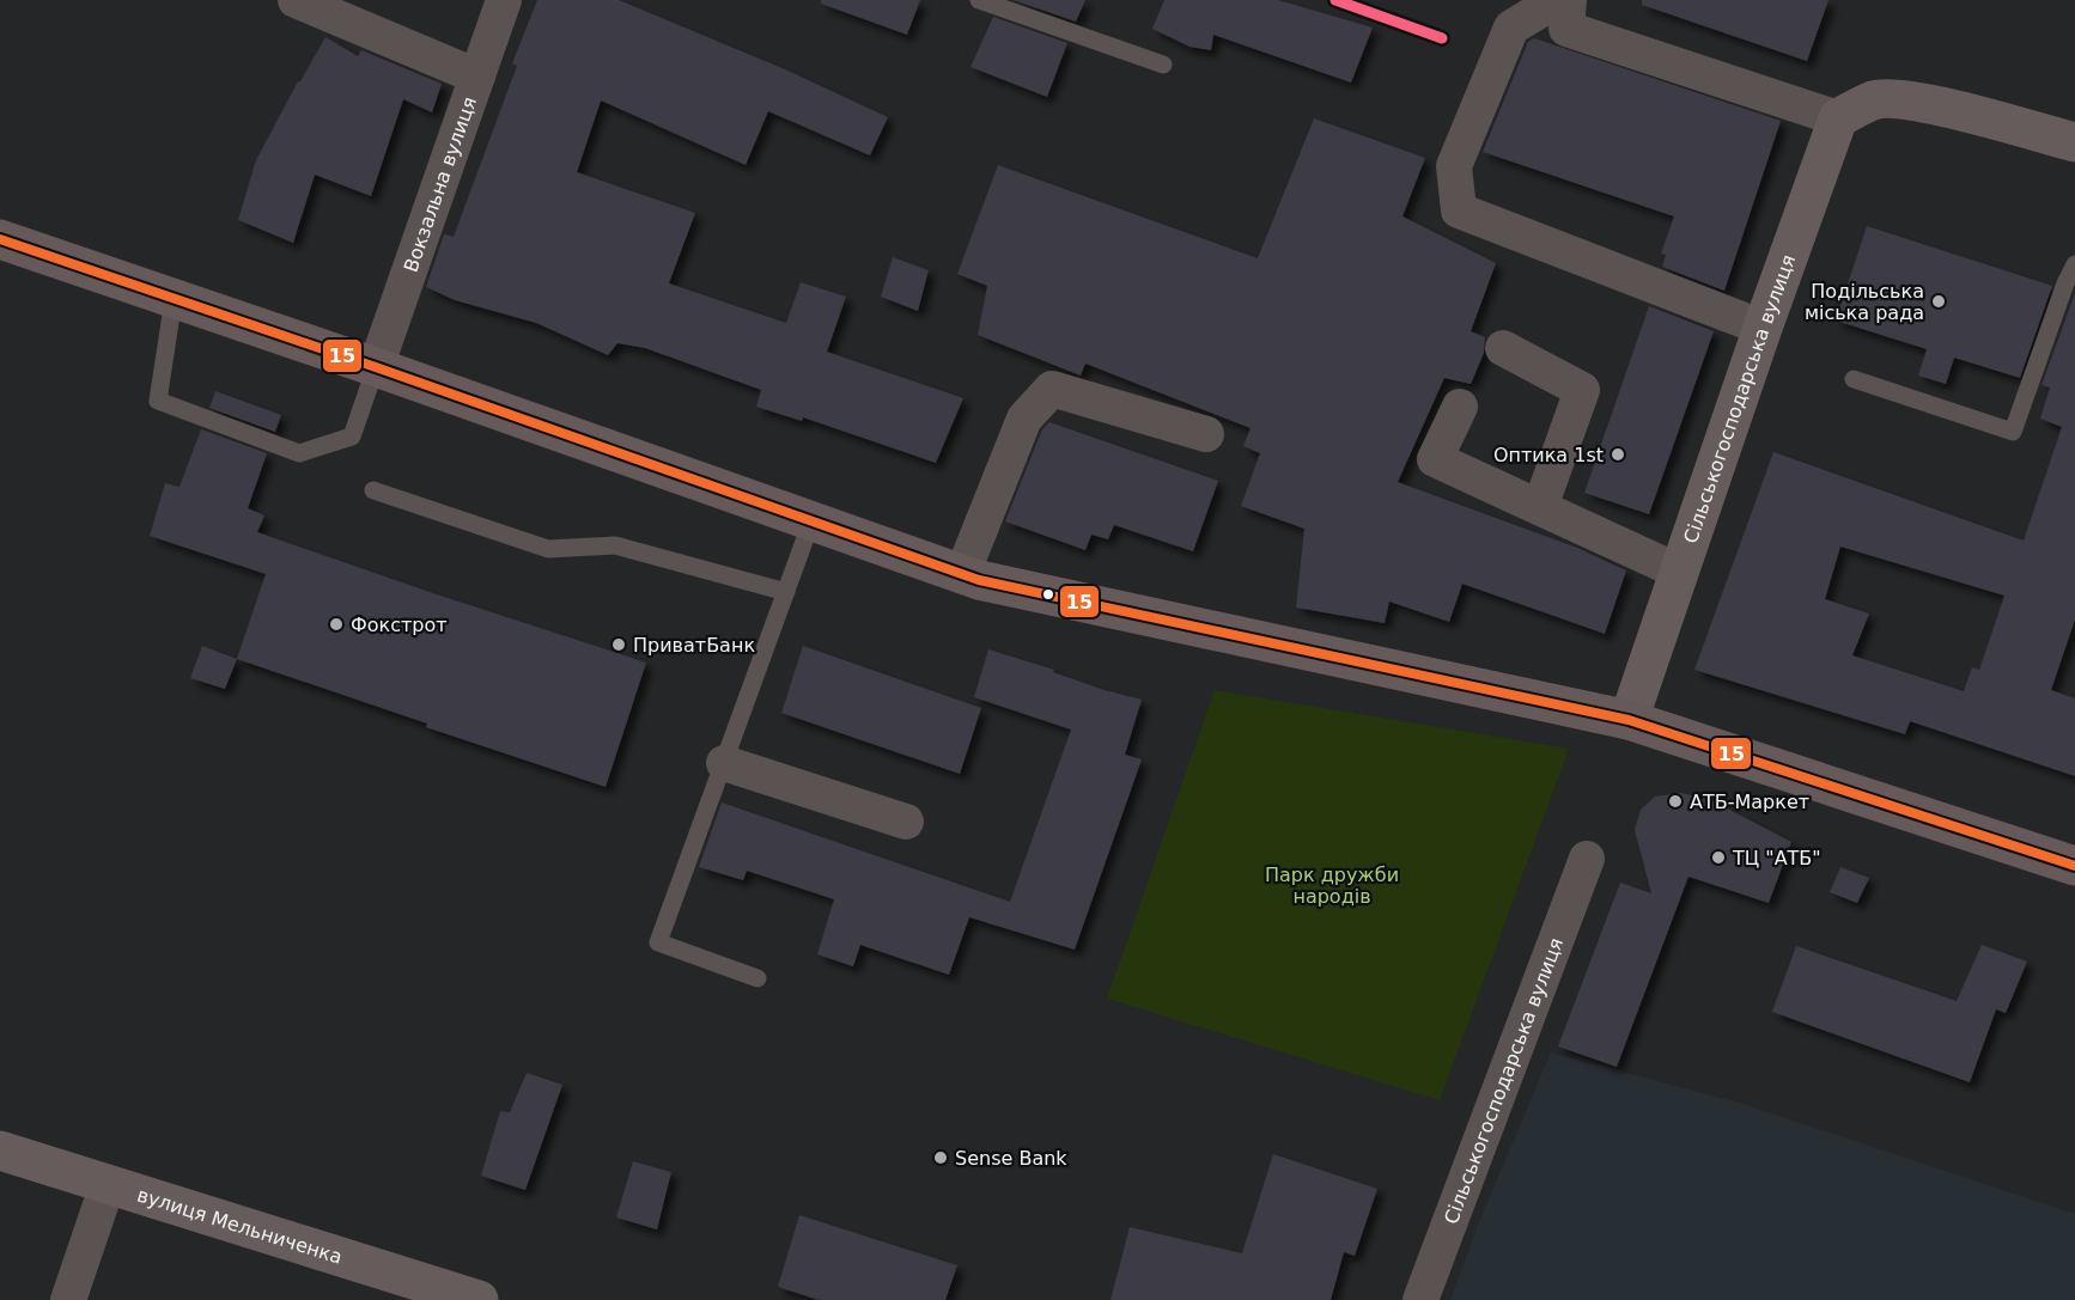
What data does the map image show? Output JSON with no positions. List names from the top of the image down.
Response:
{
  "streets": {
    "street": ["Вокзальна вулиця", "Сільськогосподарська вулиця", "вулиця Мельниченка"]
  },
  "parks": ["Парк дружби народів"],
  "places": [
    "Подільська міська рада",
    "Оптика 1st",
    "Фокстрот",
    "ПриватБанк",
    "АТБ-Маркет",
    "ТЦ \"АТБ\"",
    "Sense Bank"
  ],
  "lines": ["transit line 15"]
}
